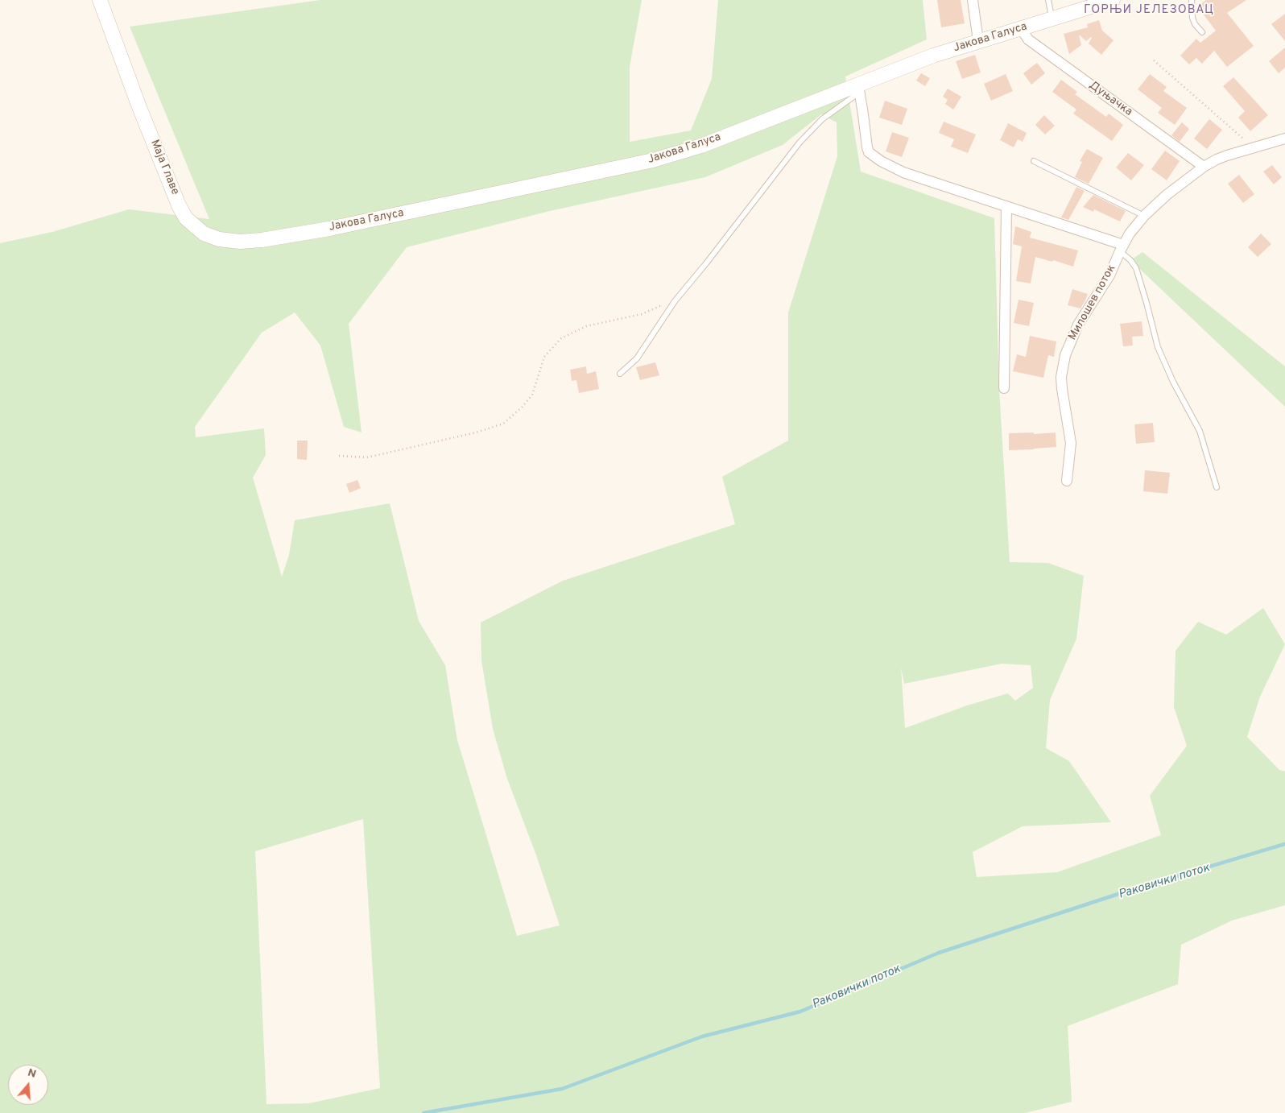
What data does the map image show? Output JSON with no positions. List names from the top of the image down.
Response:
{
  "streets": {
    "street": [
      "Јакова Галуса",
      "Дуњачка",
      "Маја Главе",
      "Милошев поток"
    ]
  },
  "crossings": [
    ["Јакова Галуса", "Дуњачка"],
    ["Јакова Галуса", "Маја Главе"],
    ["Дуњачка", "Милошев поток"]
  ],
  "districts": ["ГОРЊИ ЈЕЛЕЗОВАЦ"],
  "water": ["Раковички поток"],
  "north": "top"
}
